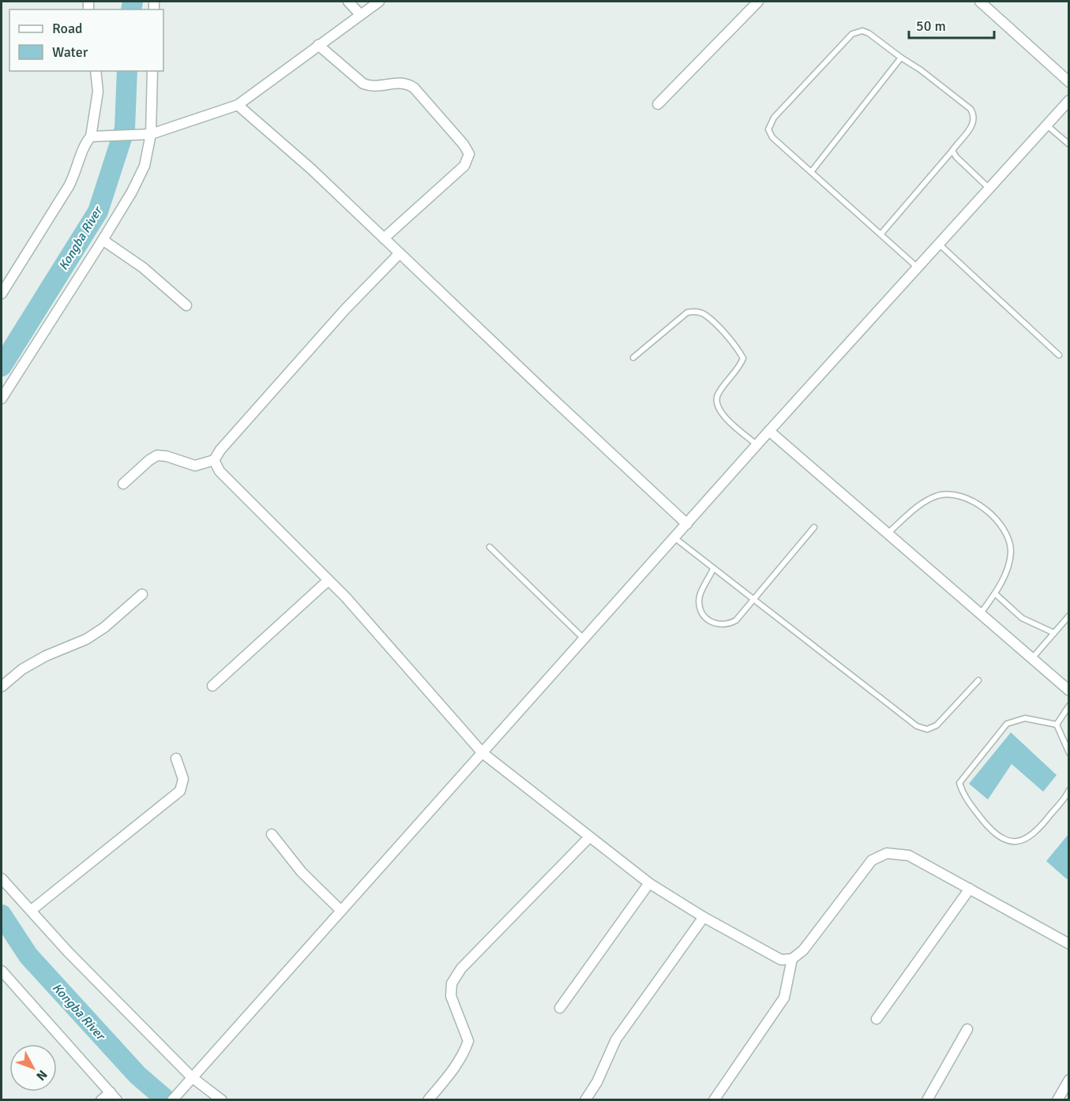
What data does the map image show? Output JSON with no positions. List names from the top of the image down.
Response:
{
  "water": ["Kongba River"],
  "legend": ["Road", "Water"],
  "scale_bar": "50 m",
  "north": "bottom right"
}
